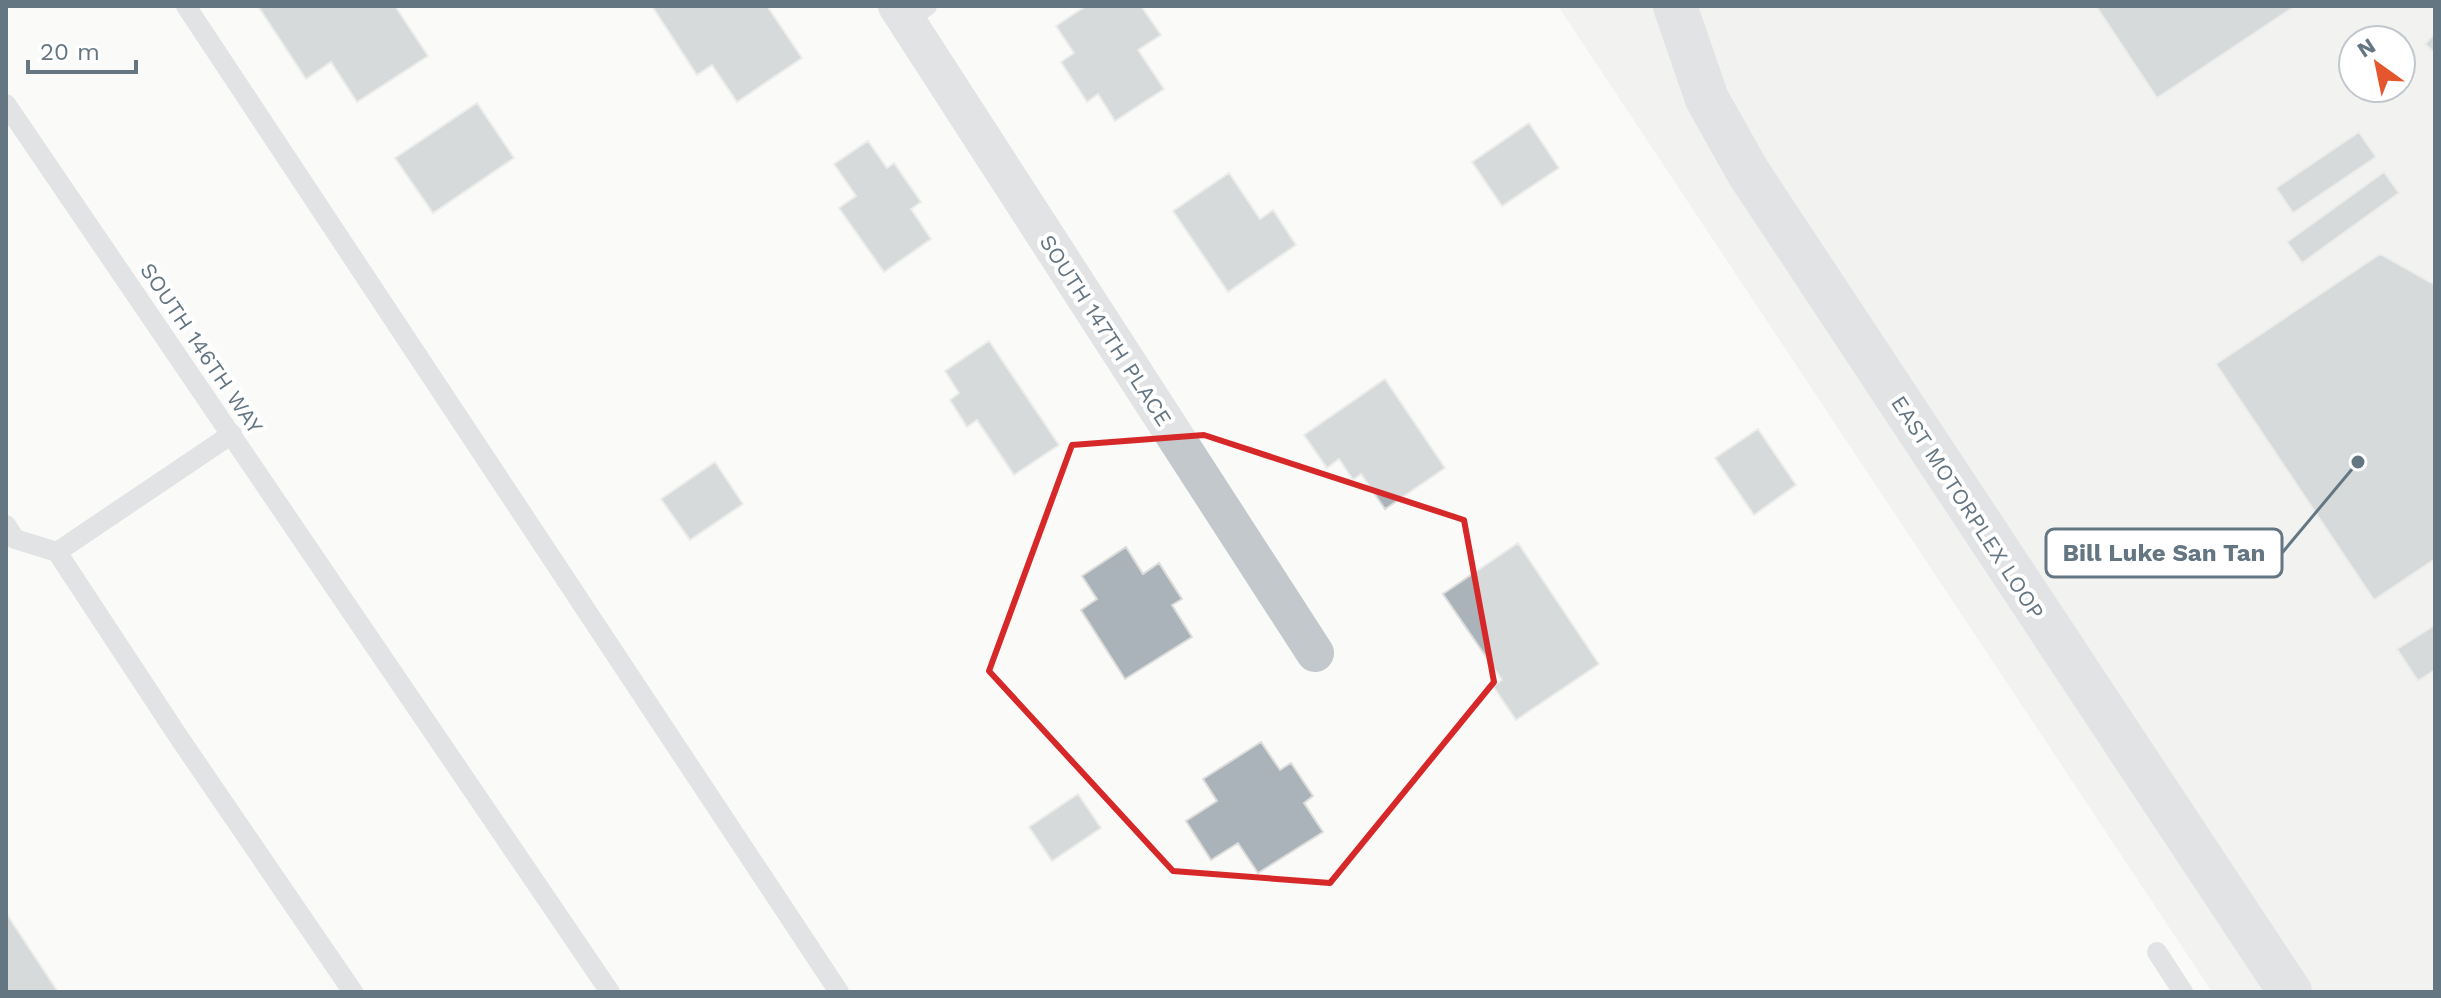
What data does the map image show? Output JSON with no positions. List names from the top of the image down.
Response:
{
  "streets": {
    "street": ["SOUTH 147TH PLACE", "EAST MOTORPLEX LOOP"],
    "lane": ["SOUTH 146TH WAY"]
  },
  "places": ["Bill Luke San Tan"],
  "scale_bar": "20 m",
  "north": "top left"
}
